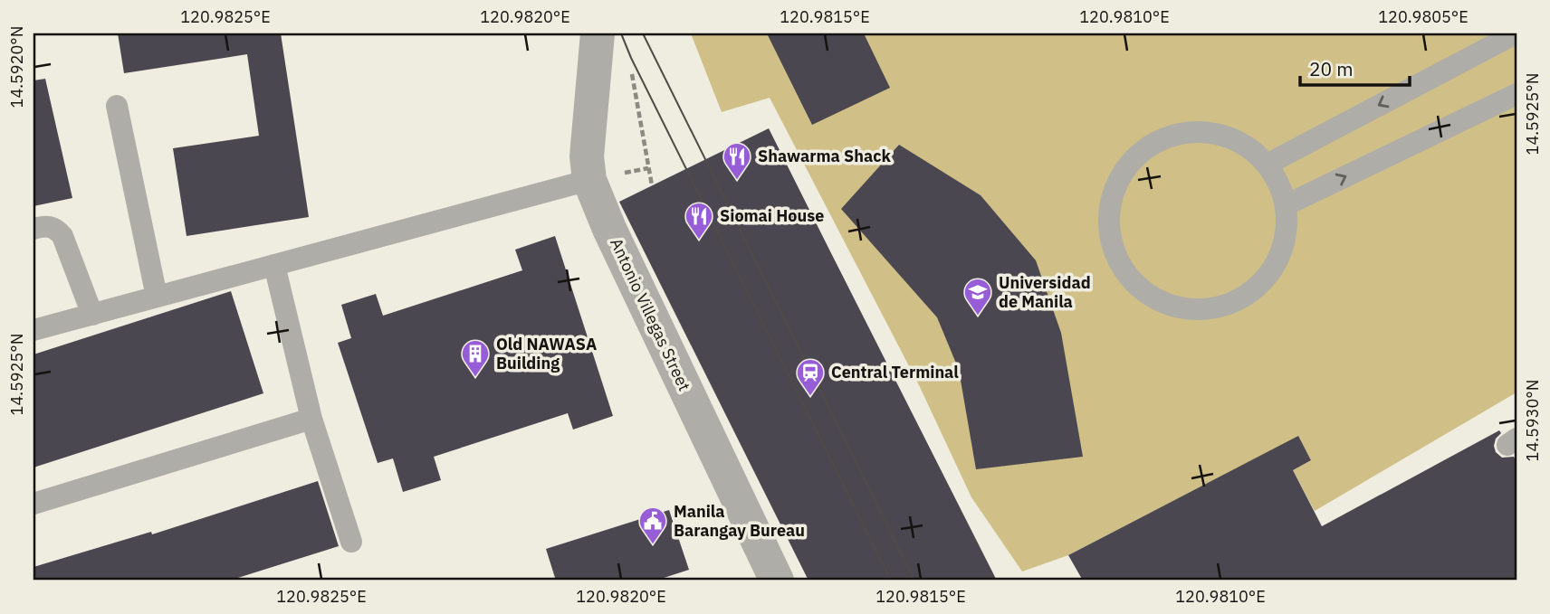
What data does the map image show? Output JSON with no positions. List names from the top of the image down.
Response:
{
  "streets": {
    "street": ["Antonio Villegas Street"]
  },
  "places": {
    "restaurant": ["Shawarma Shack", "Siomai House"],
    "school or university": ["Universidad de Manila"],
    "building": ["Old NAWASA Building"],
    "station": ["Central Terminal"],
    "public building": ["Manila Barangay Bureau"]
  },
  "scale_bar": "20 m",
  "coordinates": [
    "120.9825°E",
    "120.9820°E",
    "120.9815°E",
    "120.9810°E",
    "120.9805°E",
    "14.5920°N",
    "14.5925°N",
    "14.5930°N"
  ]
}
